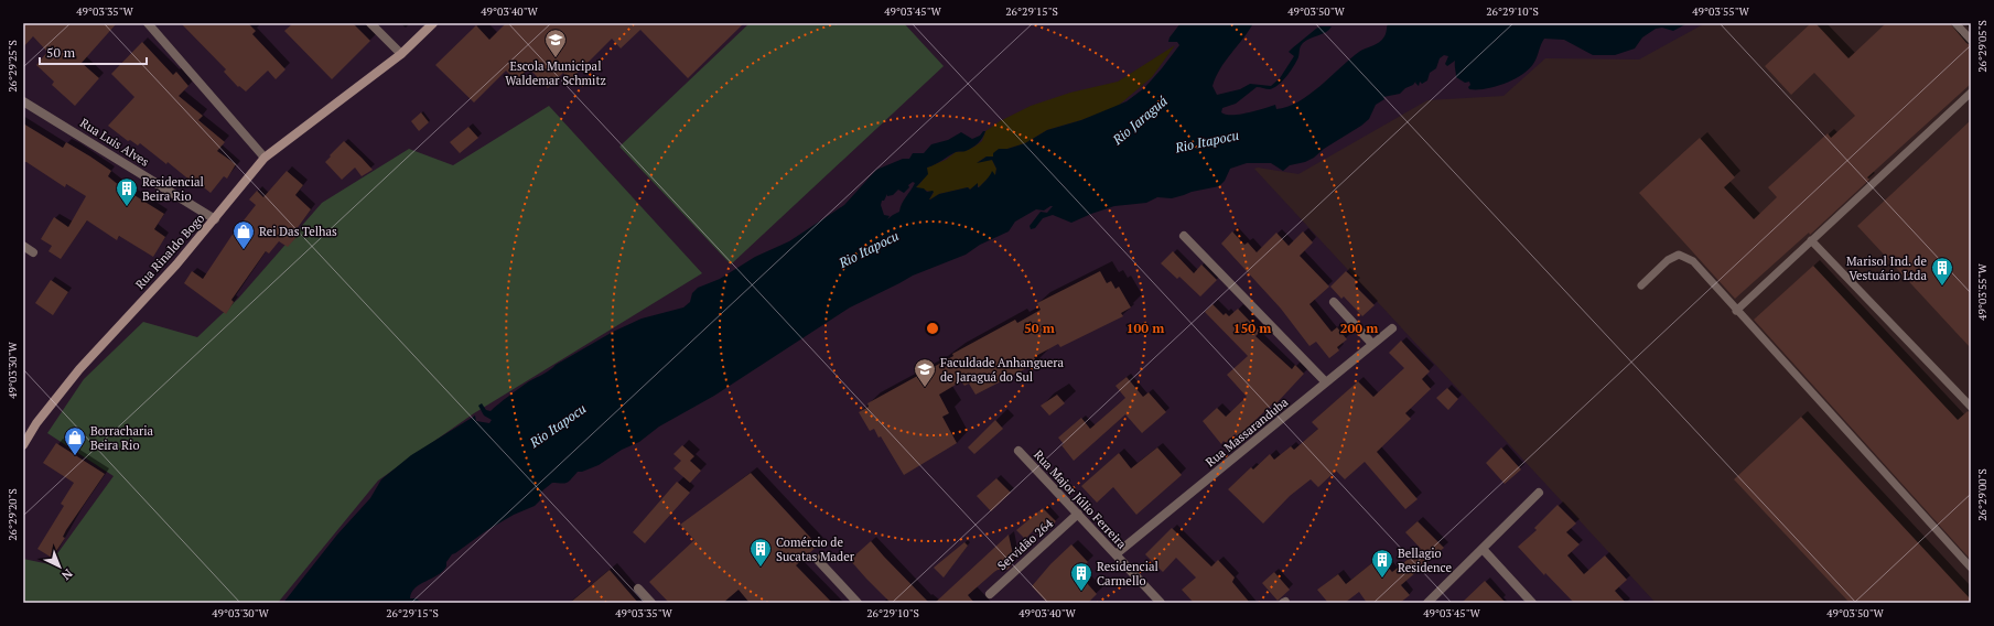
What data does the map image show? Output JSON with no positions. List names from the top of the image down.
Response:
{
  "streets": {
    "main road": ["Rua Rinaldo Bogo"],
    "street": [
      "Rua Luis Alves",
      "Rua Massaranduba",
      "Rua Major Júlio Ferreira",
      "Servidão 264"
    ]
  },
  "crossings": [
    ["Rua Luis Alves", "Rua Rinaldo Bogo"],
    ["Rua Massaranduba", "Rua Major Júlio Ferreira"],
    ["Rua Major Júlio Ferreira", "Servidão 264"]
  ],
  "water": ["Rio Jaraguá", "Rio Itapocu"],
  "places": {
    "school or university": ["Escola Municipal Waldemar Schmitz", "Faculdade Anhanguera de Jaraguá do Sul"],
    "building": [
      "Residencial Beira Rio",
      "Marisol Ind. de Vestuário Ltda",
      "Comércio de Sucatas Mader",
      "Bellagio Residence",
      "Residencial Carmello"
    ],
    "shop": ["Rei Das Telhas", "Borracharia Beira Rio"]
  },
  "scale_bar": "50 m",
  "north": "bottom right",
  "coordinates": [
    "49°03'35\"W",
    "49°03'40\"W",
    "49°03'45\"W",
    "26°29'15\"S",
    "49°03'50\"W",
    "26°29'10\"S",
    "49°03'55\"W",
    "26°29'05\"S",
    "26°29'25\"S",
    "49°03'30\"W",
    "26°29'00\"S",
    "26°29'20\"S"
  ],
  "rings": [
    "50 m",
    "100 m",
    "150 m",
    "200 m"
  ]
}
